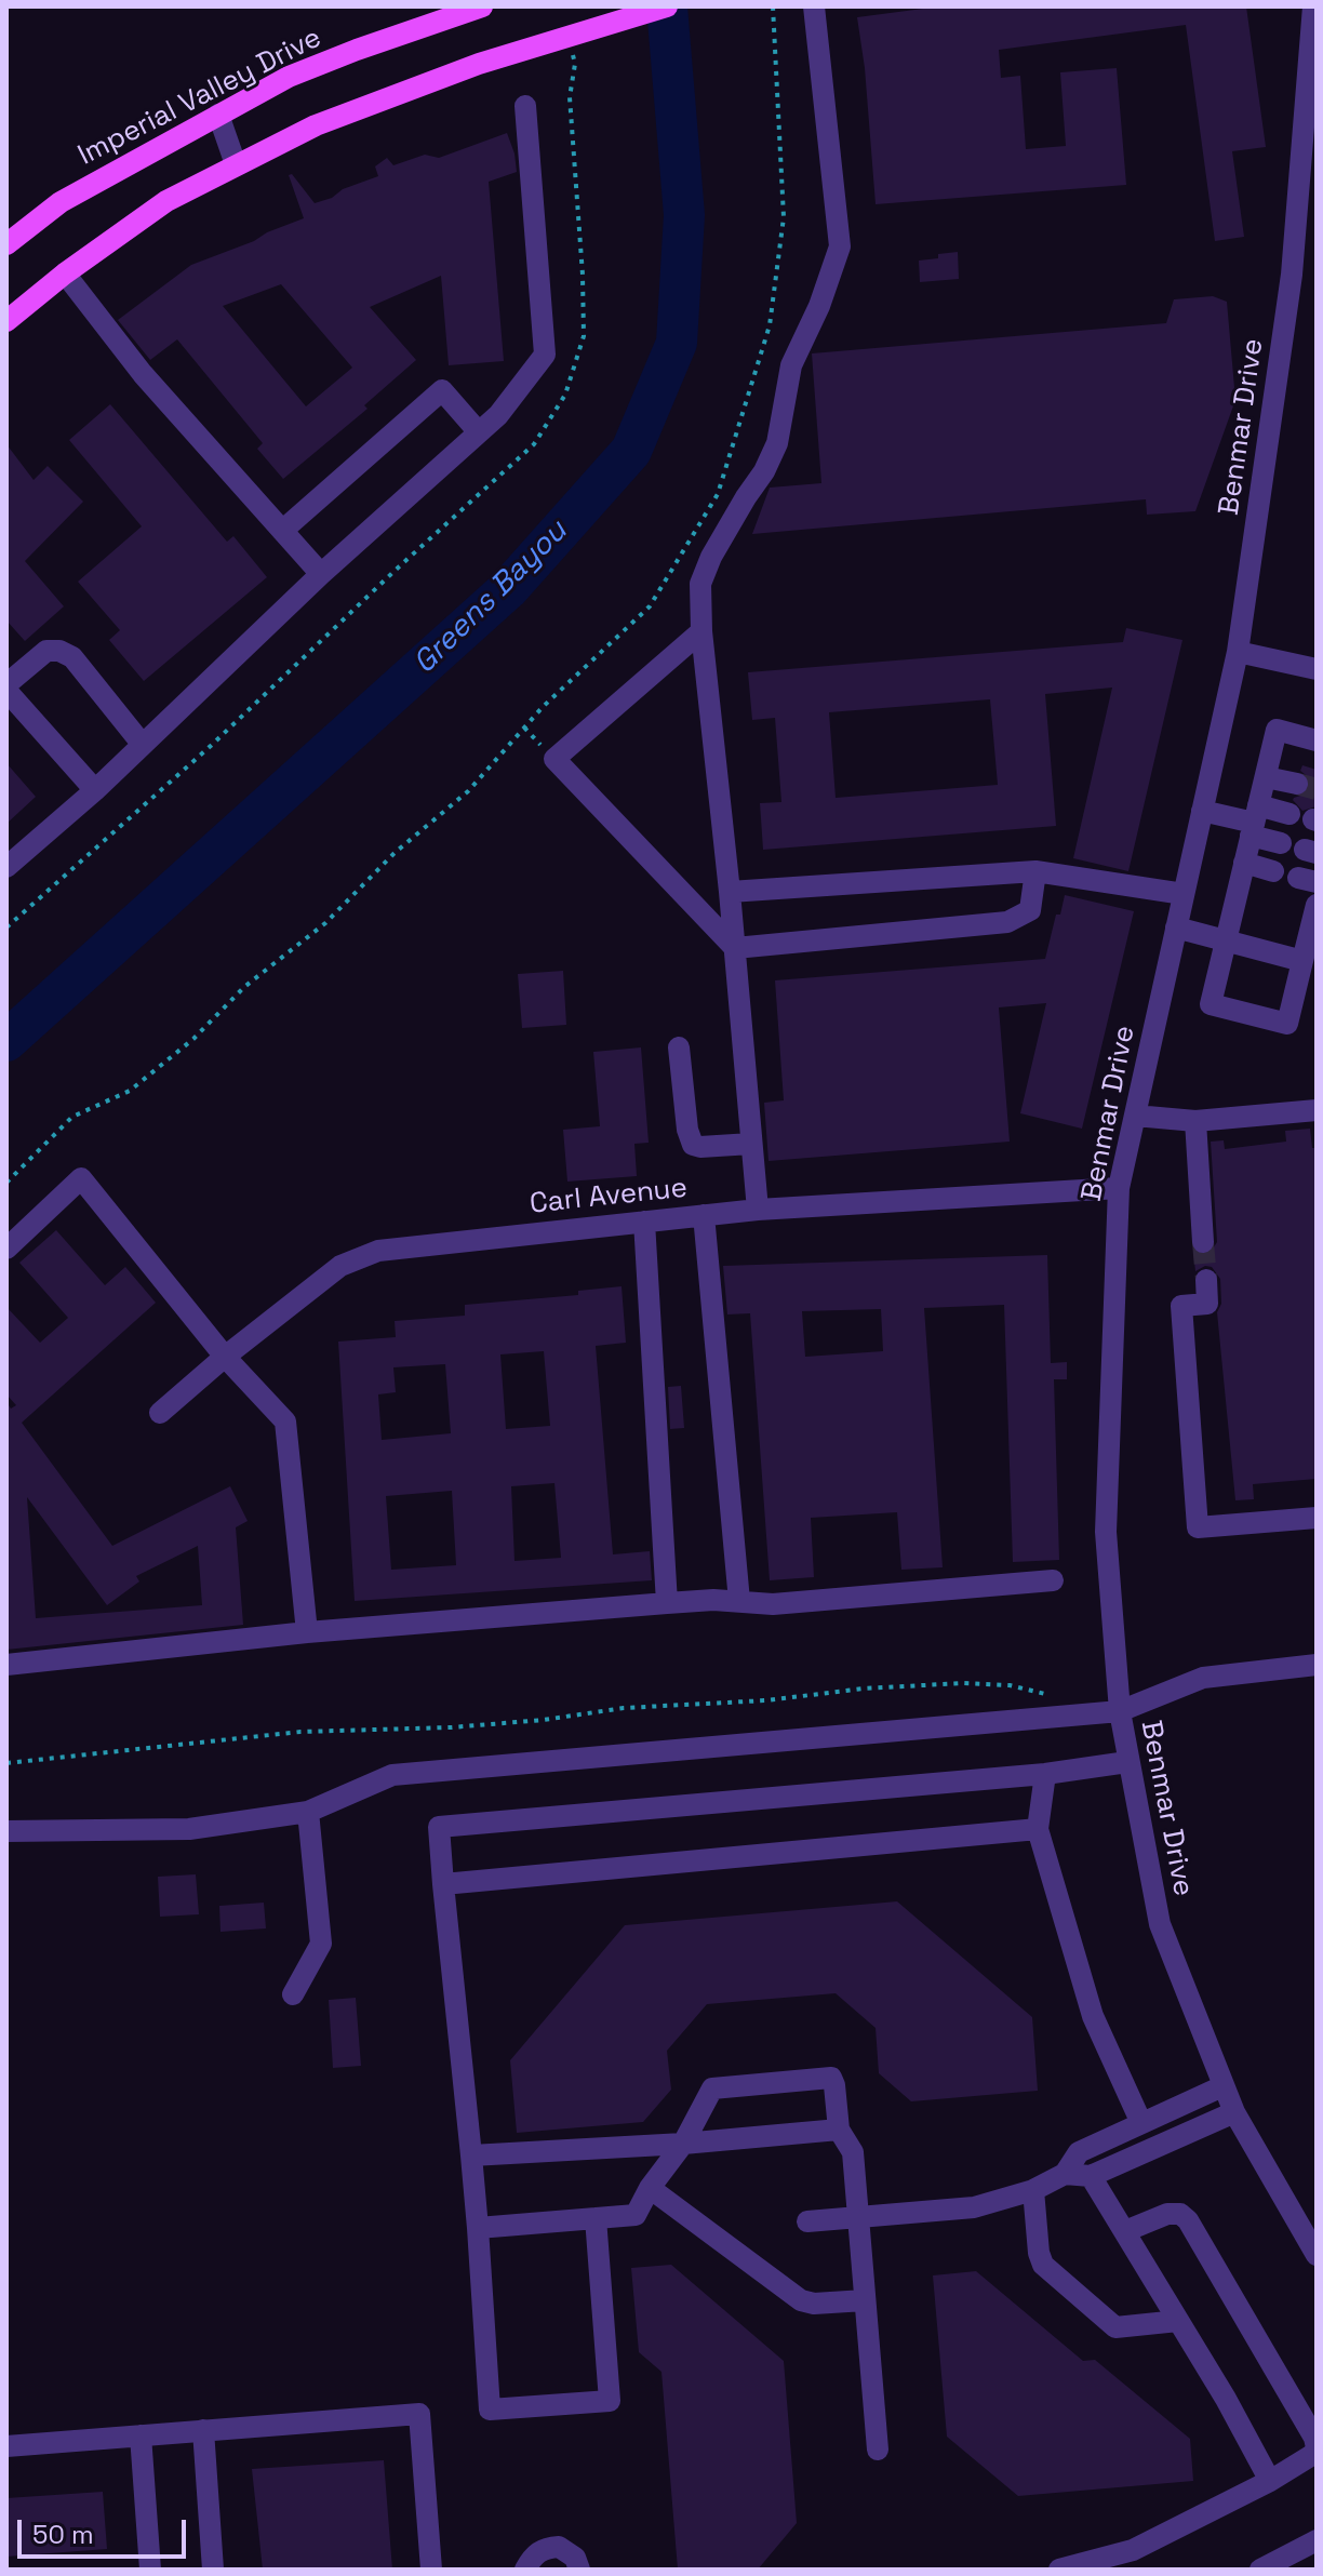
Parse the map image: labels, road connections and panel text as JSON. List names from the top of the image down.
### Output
{
  "streets": {
    "main road": ["Imperial Valley Drive"],
    "street": ["Benmar Drive", "Carl Avenue"]
  },
  "crossings": [
    ["Benmar Drive", "Carl Avenue"]
  ],
  "water": ["Greens Bayou"],
  "scale_bar": "50 m"
}
